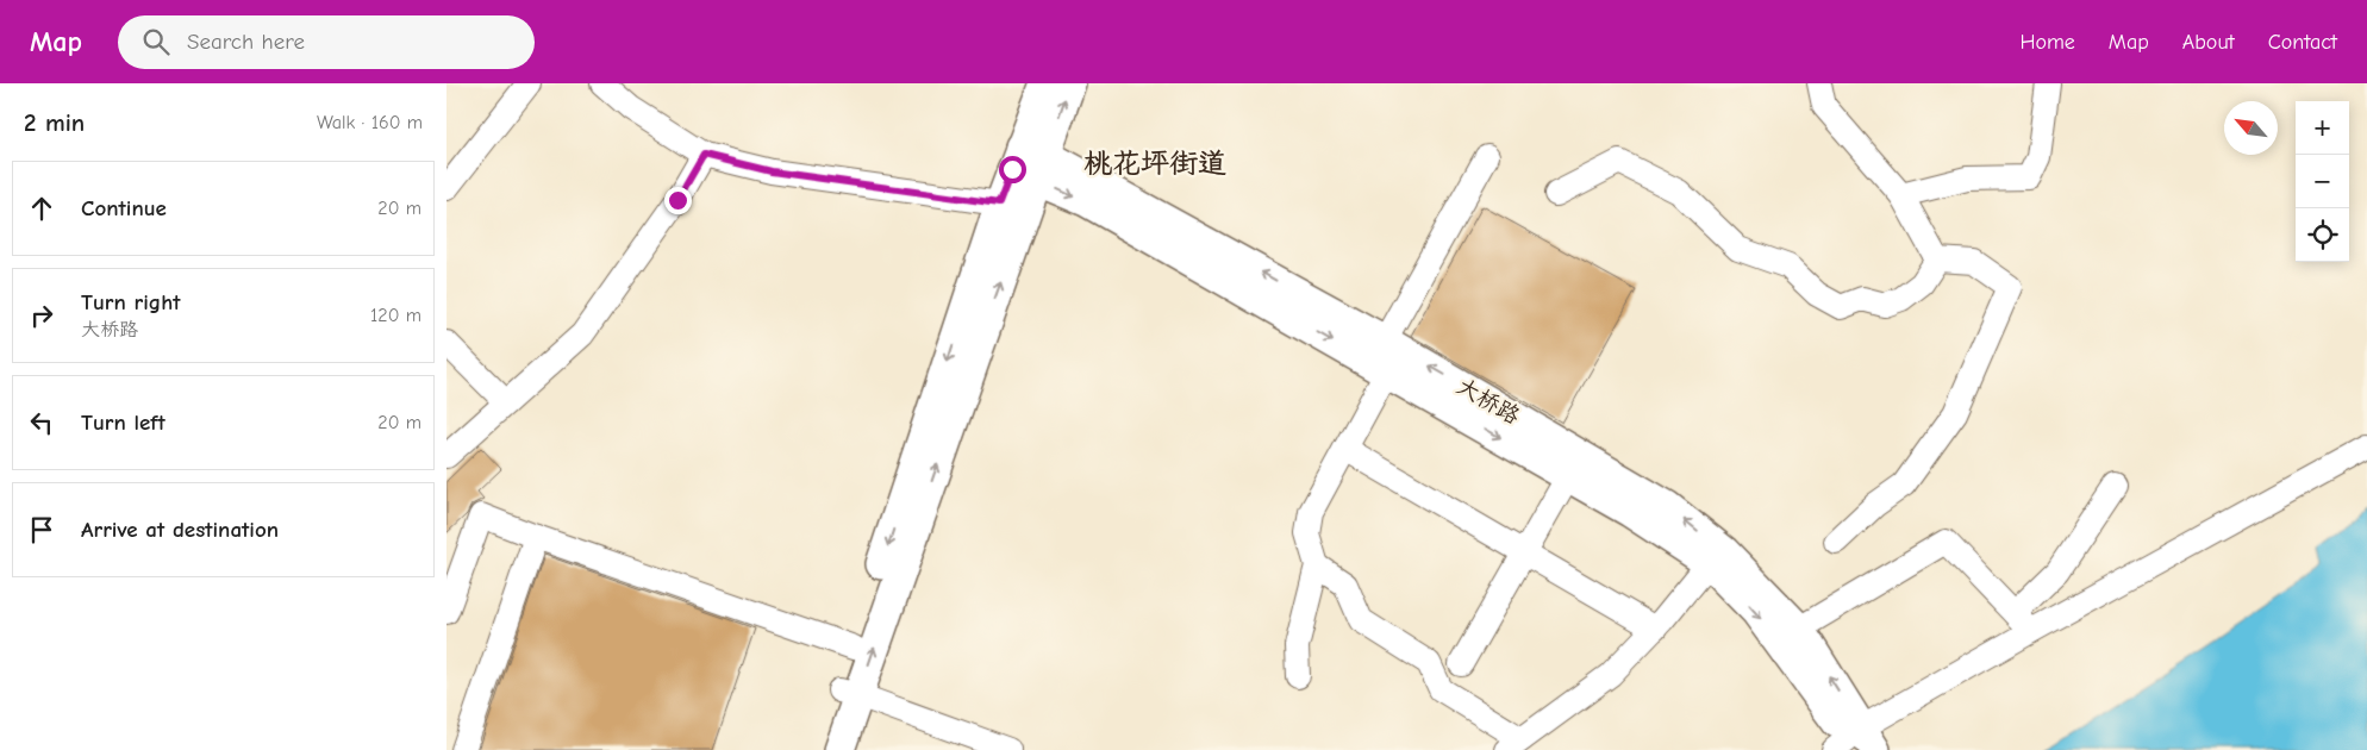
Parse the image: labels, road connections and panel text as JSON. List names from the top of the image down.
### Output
{
  "streets": {
    "main road": ["大桥路"]
  },
  "districts": ["桃花坪街道"],
  "north": "top left",
  "page": {
    "header": "Map",
    "search": "Search here",
    "nav": [
      "Home",
      "Map",
      "About",
      "Contact"
    ],
    "heading": ["2 min", "Walk · 160 m"],
    "map_buttons": ["+", "−"],
    "list": [
      ["Continue", "20 m"],
      ["Turn right", "大桥路", "120 m"],
      ["Turn left", "20 m"],
      "Arrive at destination"
    ]
  }
}
